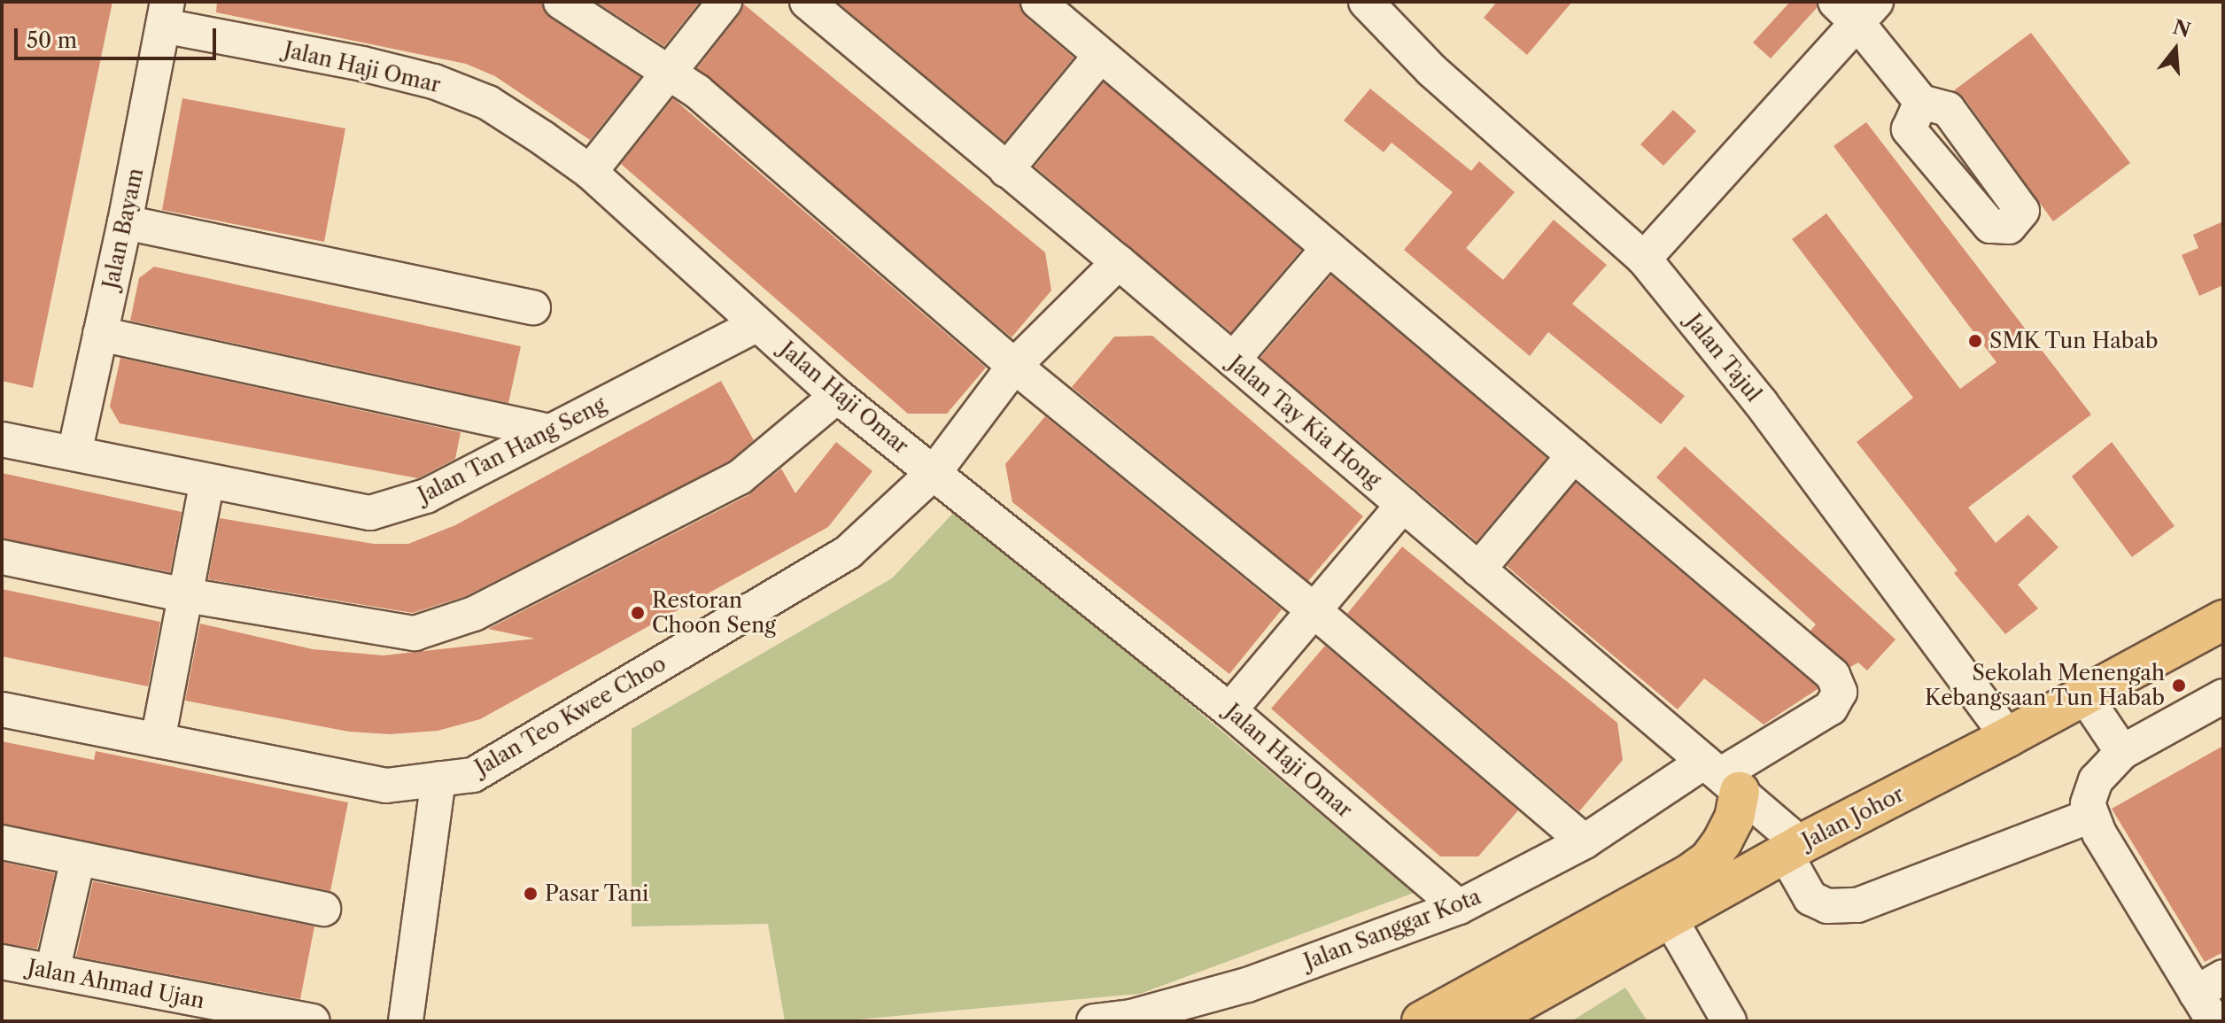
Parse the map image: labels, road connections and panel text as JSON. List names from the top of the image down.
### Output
{
  "streets": {
    "highway": ["Jalan Johor"],
    "street": [
      "Jalan Haji Omar",
      "Jalan Bayam",
      "Jalan Tajul",
      "Jalan Tay Kia Hong",
      "Jalan Tan Hang Seng",
      "Jalan Teo Kwee Choo",
      "Jalan Sanggar Kota",
      "Jalan Ahmad Ujan"
    ]
  },
  "crossings": [
    ["Jalan Haji Omar", "Jalan Bayam"],
    ["Jalan Haji Omar", "Jalan Tan Hang Seng"],
    ["Jalan Haji Omar", "Jalan Teo Kwee Choo"],
    ["Jalan Haji Omar", "Jalan Sanggar Kota"],
    ["Jalan Bayam", "Jalan Tan Hang Seng"],
    ["Jalan Tajul", "Jalan Johor"],
    ["Jalan Tay Kia Hong", "Jalan Teo Kwee Choo"],
    ["Jalan Tay Kia Hong", "Jalan Johor"],
    ["Jalan Tay Kia Hong", "Jalan Sanggar Kota"]
  ],
  "places": [
    "SMK Tun Habab",
    "Restoran Choon Seng",
    "Sekolah Menengah Kebangsaan Tun Habab",
    "Pasar Tani"
  ],
  "scale_bar": "50 m",
  "north": "top"
}
